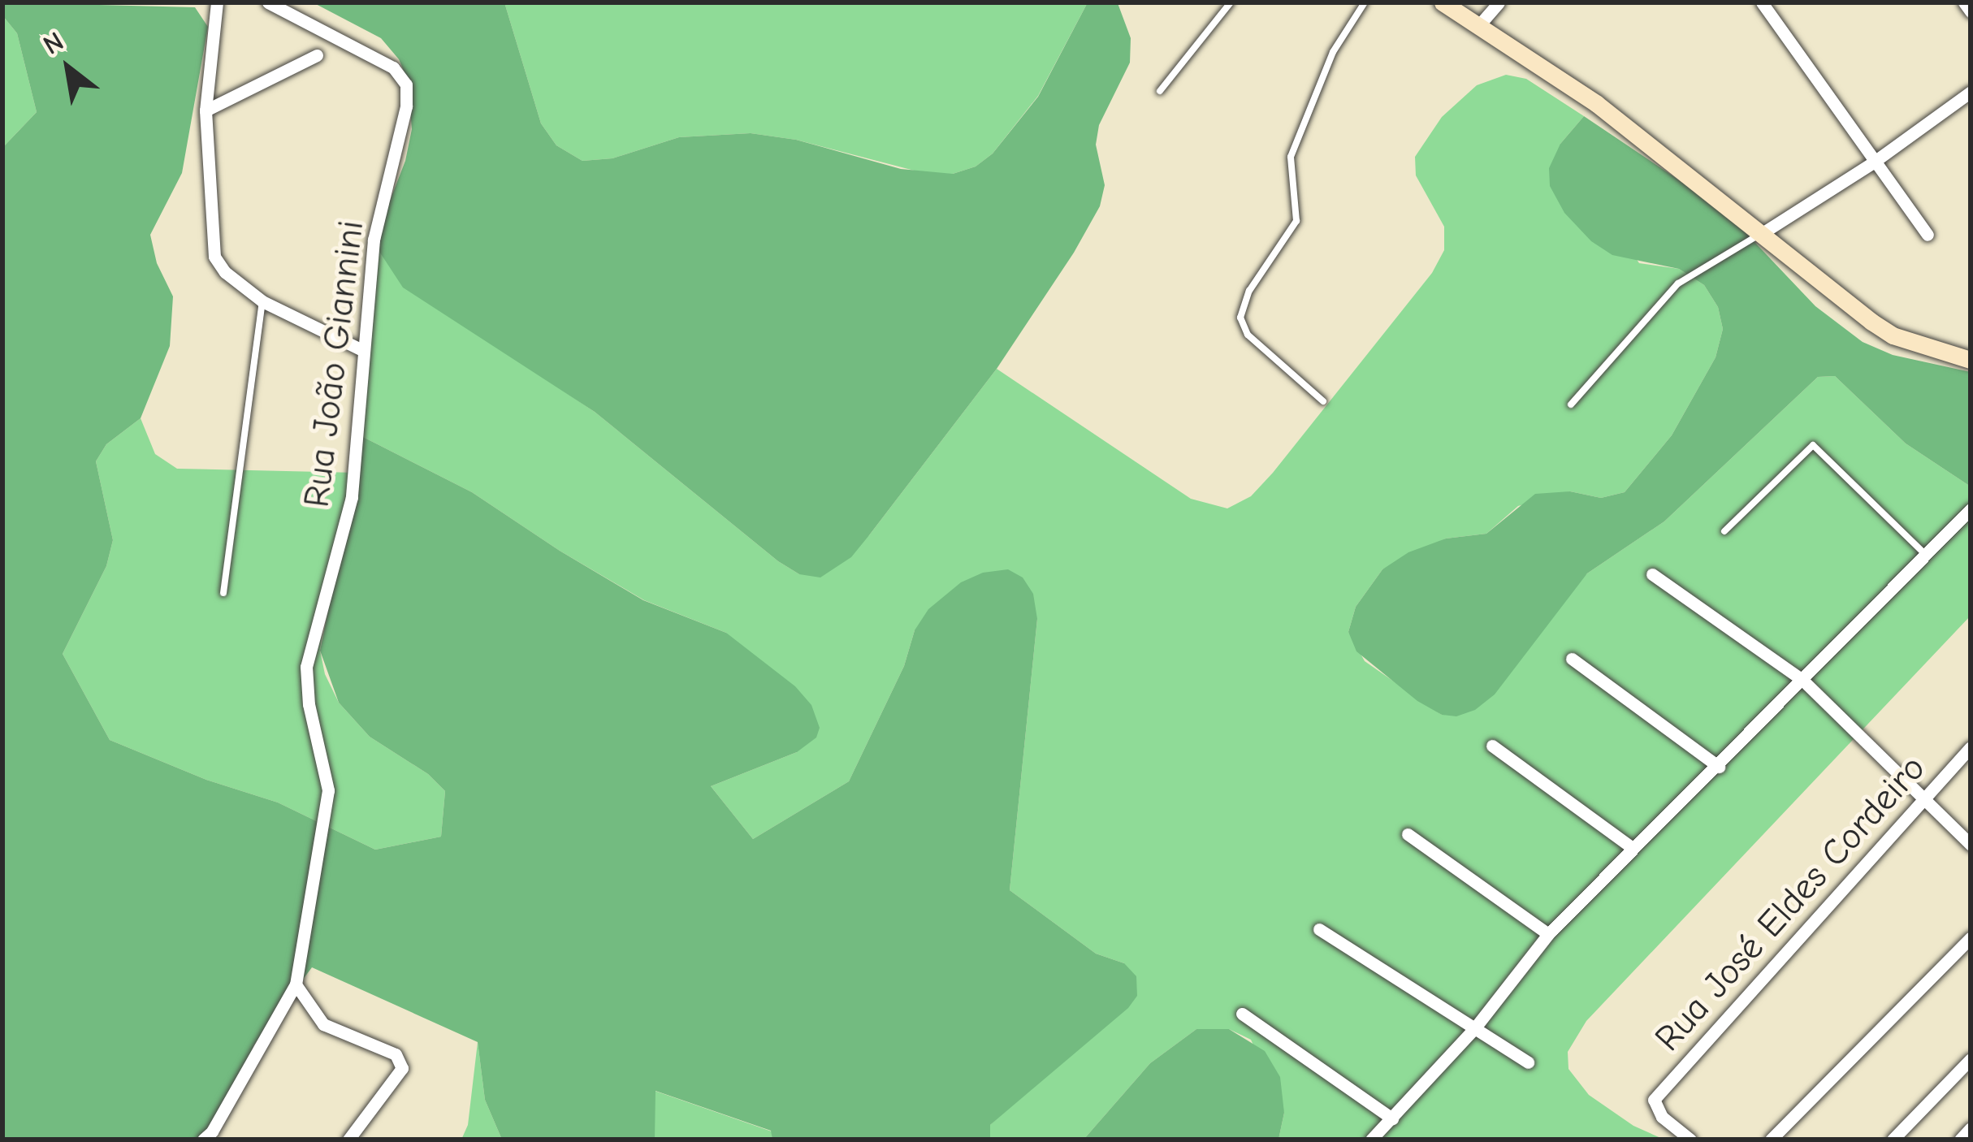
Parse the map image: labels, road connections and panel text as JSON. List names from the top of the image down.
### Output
{
  "streets": {
    "street": ["Rua João Giannini", "Rua José Eldes Cordeiro"]
  },
  "north": "top left"
}
